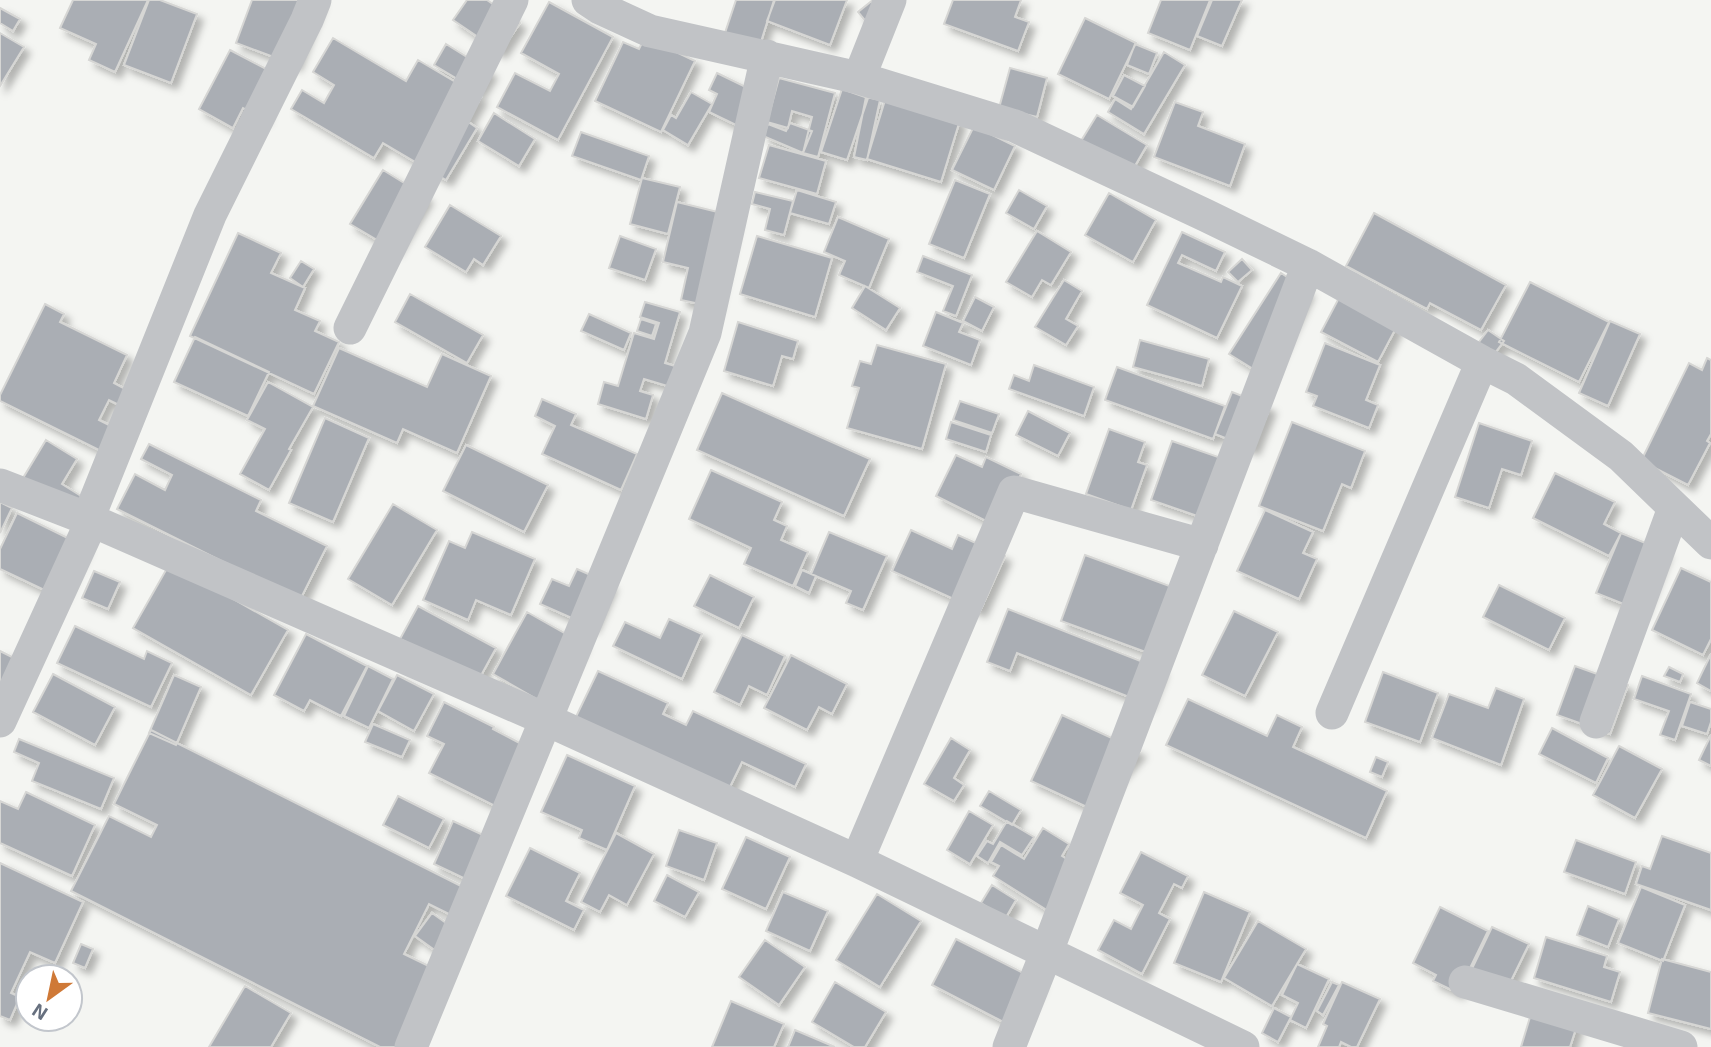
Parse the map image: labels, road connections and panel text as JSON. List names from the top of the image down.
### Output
{
  "north": "bottom left"
}
